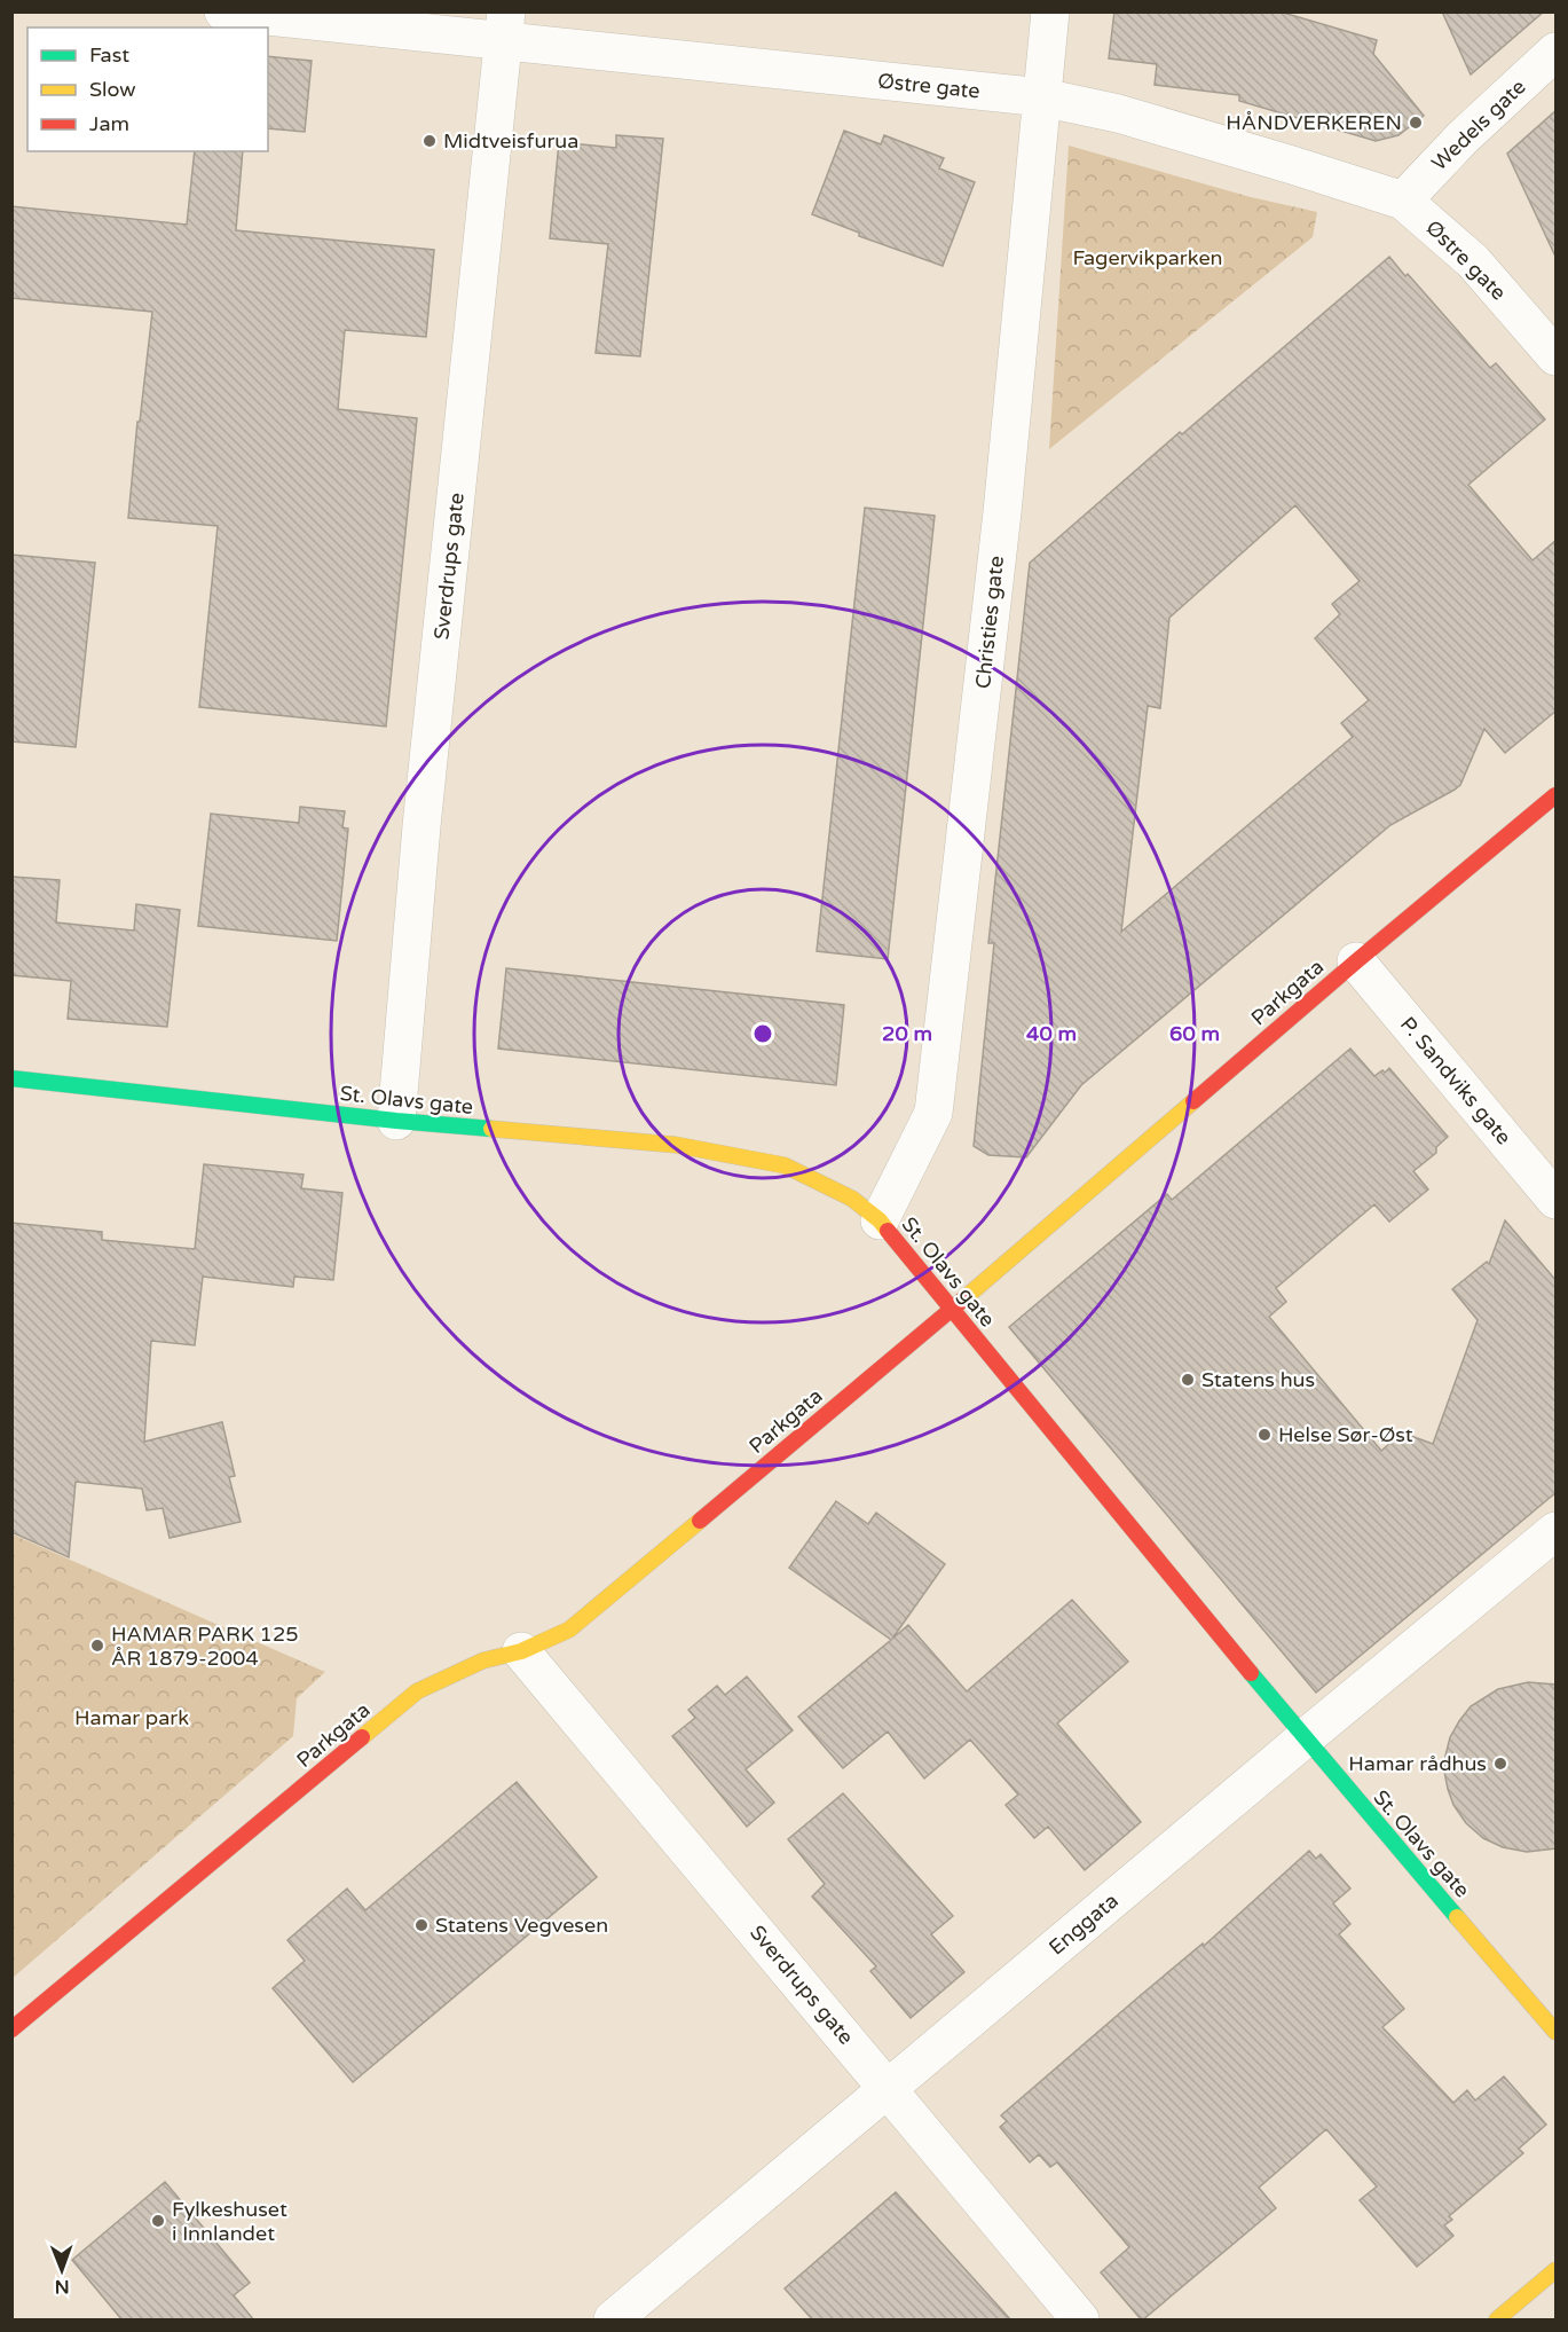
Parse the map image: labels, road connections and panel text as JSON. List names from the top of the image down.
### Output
{
  "streets": {
    "main road": ["Parkgata", "St. Olavs gate"],
    "street": [
      "Østre gate",
      "Wedels gate",
      "Sverdrups gate",
      "Christies gate",
      "P. Sandviks gate",
      "Enggata"
    ]
  },
  "crossings": [
    ["Østre gate", "Wedels gate"],
    ["Østre gate", "Sverdrups gate"],
    ["Østre gate", "Christies gate"],
    ["Sverdrups gate", "Parkgata"],
    ["Sverdrups gate", "St. Olavs gate"],
    ["Sverdrups gate", "Enggata"],
    ["Christies gate", "St. Olavs gate"],
    ["Parkgata", "P. Sandviks gate"],
    ["Parkgata", "St. Olavs gate"],
    ["St. Olavs gate", "Enggata"]
  ],
  "parks": ["Fagervikparken", "Hamar park"],
  "places": [
    "HÅNDVERKEREN",
    "Midtveisfurua",
    "Statens hus",
    "Helse Sør-Øst",
    "HAMAR PARK 125 ÅR 1879-2004",
    "Hamar rådhus",
    "Statens Vegvesen",
    "Fylkeshuset i Innlandet"
  ],
  "legend": ["Fast", "Slow", "Jam"],
  "north": "bottom",
  "rings": ["20 m", "40 m", "60 m"]
}
